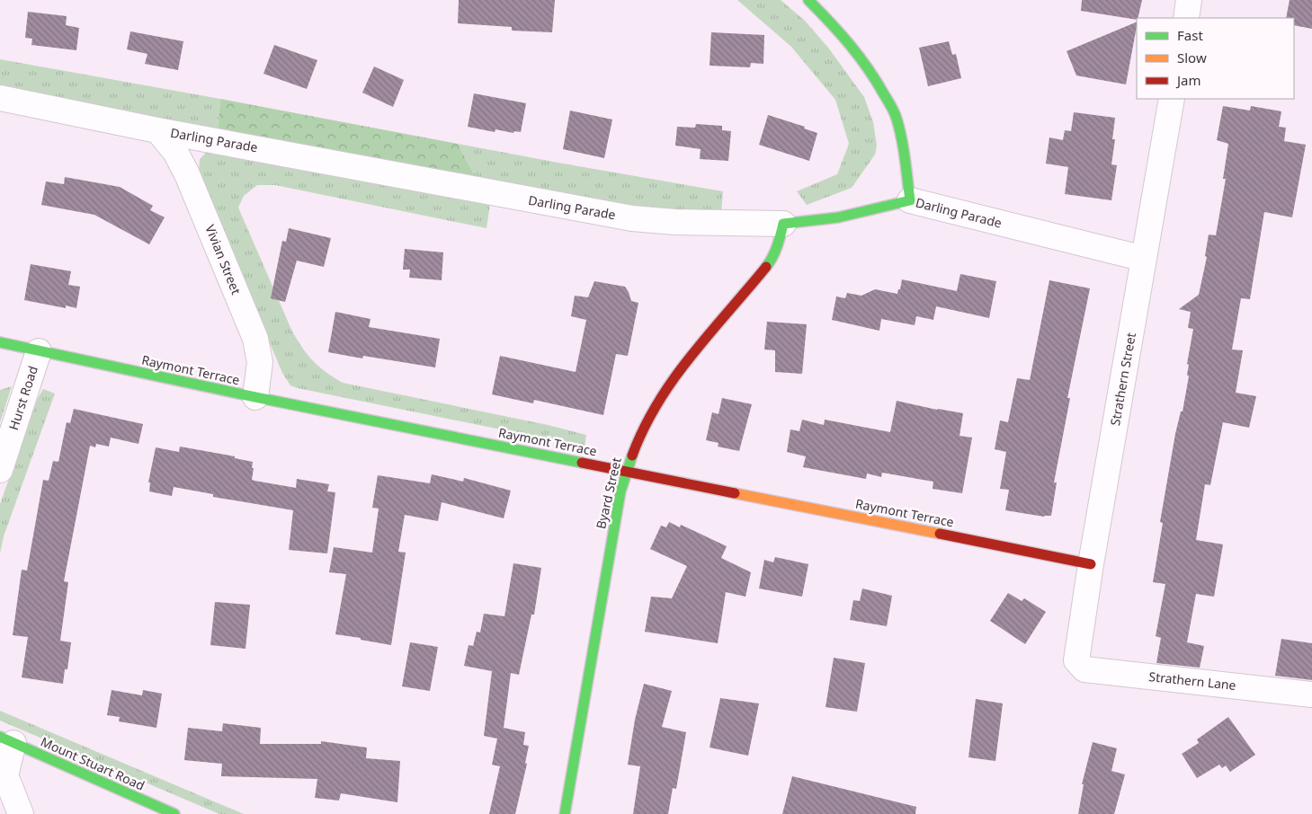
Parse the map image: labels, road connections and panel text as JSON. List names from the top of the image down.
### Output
{
  "streets": {
    "street": [
      "Darling Parade",
      "Vivian Street",
      "Raymont Terrace",
      "Strathern Street",
      "Hurst Road",
      "Byard Street",
      "Strathern Lane",
      "Mount Stuart Road"
    ]
  },
  "crossings": [
    ["Darling Parade", "Vivian Street"],
    ["Darling Parade", "Strathern Street"],
    ["Darling Parade", "Byard Street"],
    ["Vivian Street", "Raymont Terrace"],
    ["Raymont Terrace", "Strathern Street"],
    ["Raymont Terrace", "Hurst Road"],
    ["Raymont Terrace", "Byard Street"],
    ["Strathern Street", "Strathern Lane"]
  ],
  "legend": ["Fast", "Slow", "Jam"]
}
